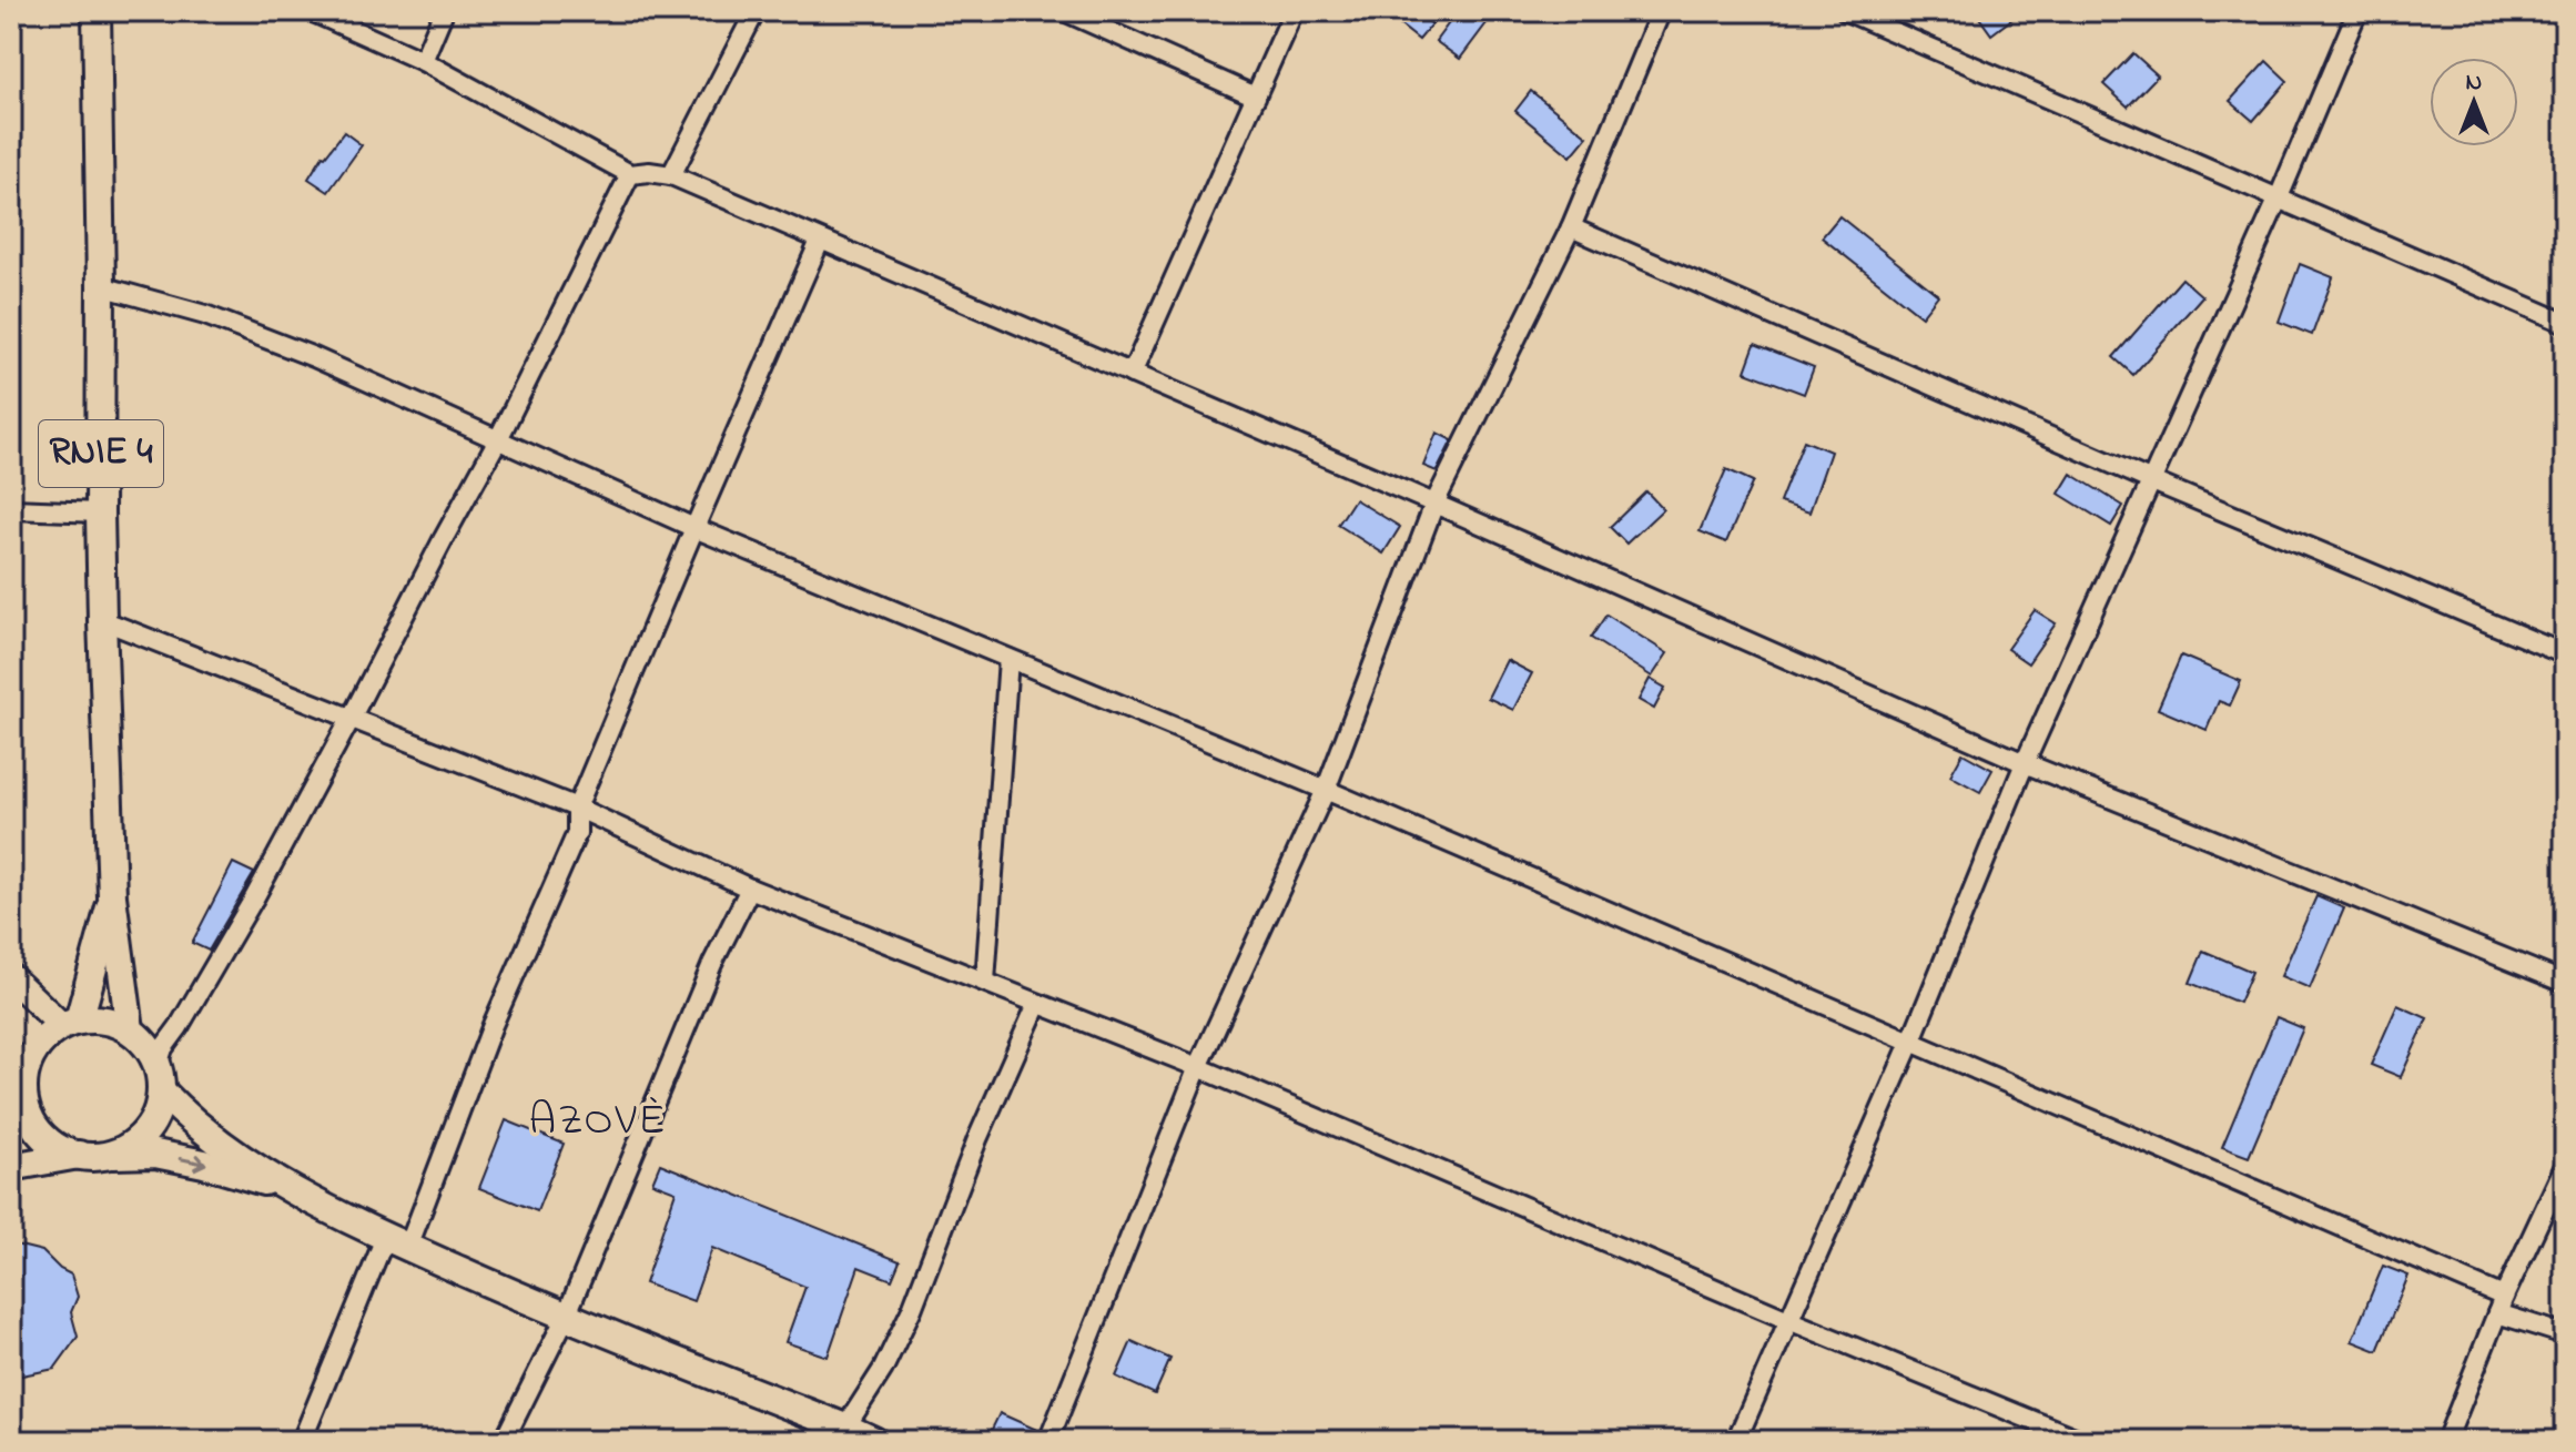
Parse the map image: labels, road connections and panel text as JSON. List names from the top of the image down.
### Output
{
  "streets": {
    "main road": ["RNIE 4"]
  },
  "districts": ["AZOVÈ"],
  "north": "top"
}
